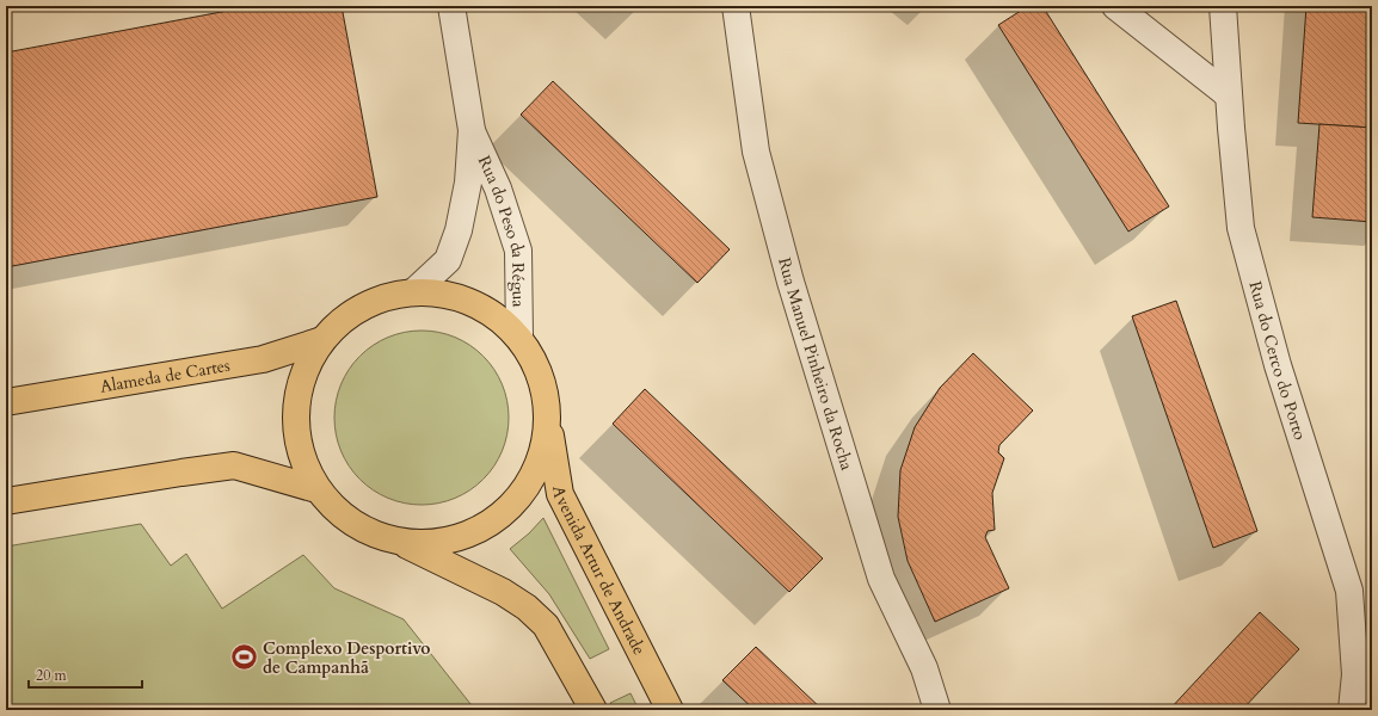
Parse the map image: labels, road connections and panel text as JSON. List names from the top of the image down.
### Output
{
  "streets": {
    "main road": ["Alameda de Cartes", "Avenida Artur de Andrade"],
    "street": ["Rua do Peso da Régua", "Rua do Cerco do Porto", "Rua Manuel Pinheiro da Rocha"]
  },
  "places": {
    "sports": ["Complexo Desportivo de Campanhã"]
  },
  "scale_bar": "20 m"
}
